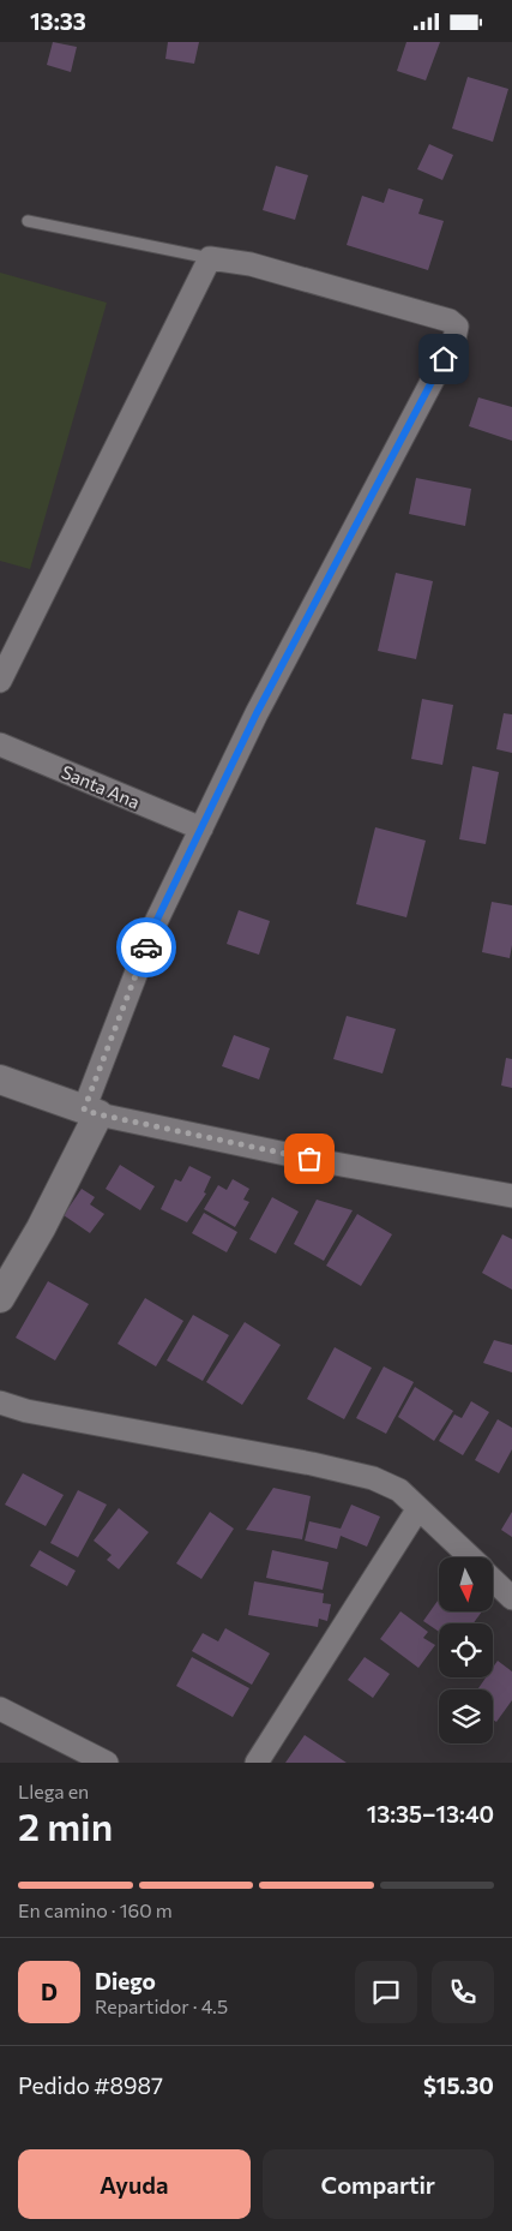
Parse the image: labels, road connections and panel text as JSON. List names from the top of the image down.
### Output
{
  "streets": {
    "street": ["Santa Ana"]
  },
  "north": "bottom",
  "page": {
    "status": "13:33",
    "heading": ["2 min", "Llega en", "13:35–13:40"],
    "panel": [
      "Diego",
      "Repartidor · 4.5",
      "Pedido #8987",
      "$15.30"
    ],
    "bar": "En camino · 160 m",
    "round": "D",
    "buttons": ["Ayuda", "Compartir"]
  }
}
